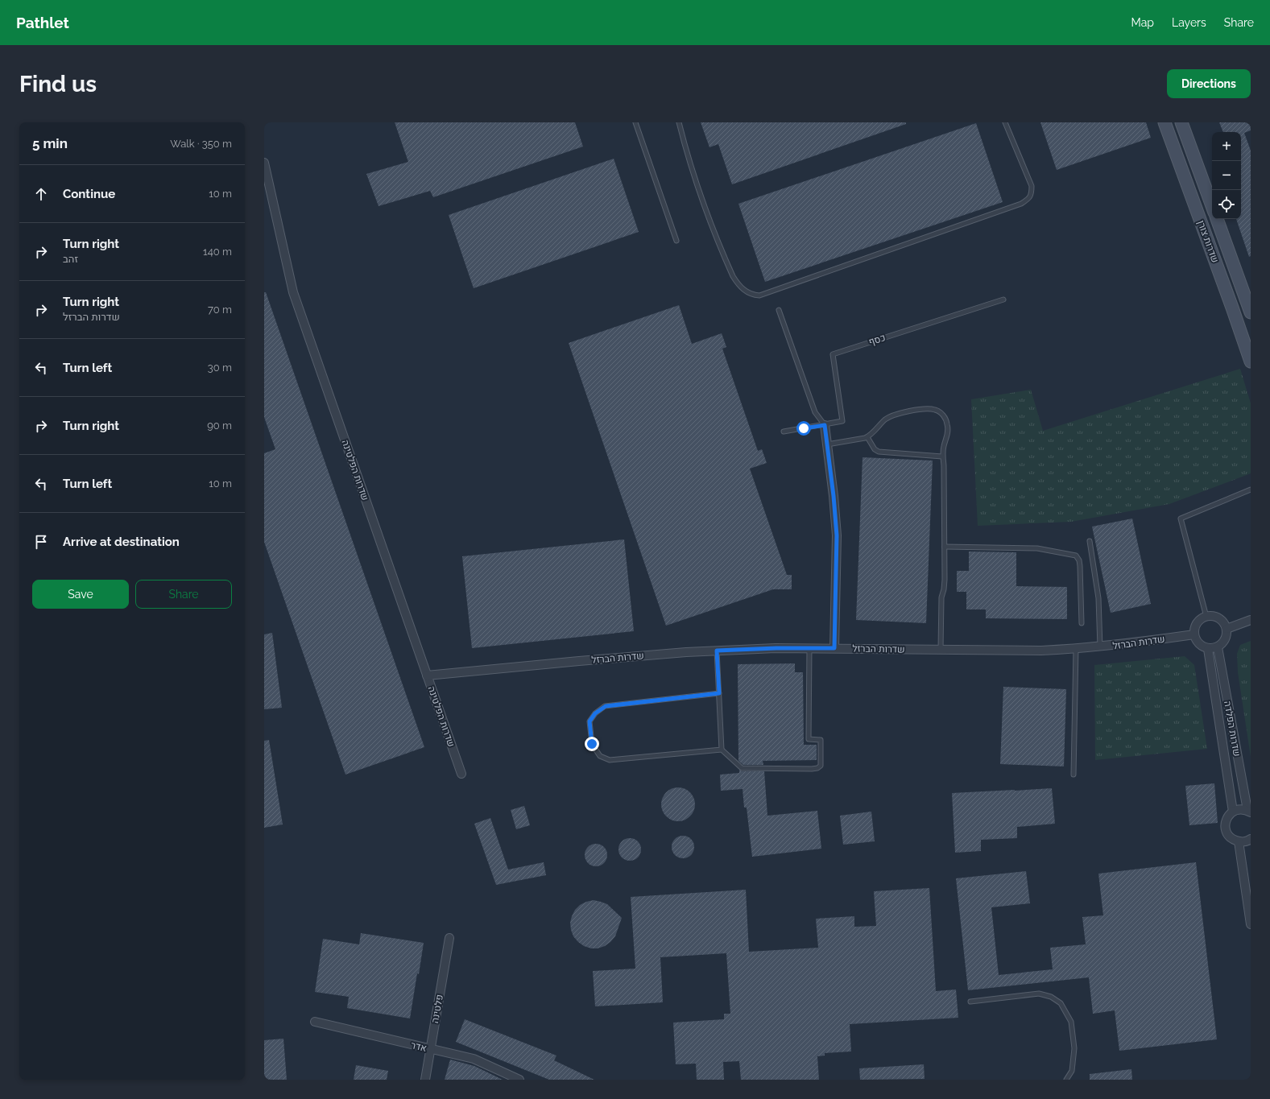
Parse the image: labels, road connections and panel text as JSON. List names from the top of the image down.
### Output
{
  "streets": {
    "street": [
      "שדרות צורן",
      "שדרות הפלטינה",
      "שדרות הברזל",
      "שדרות הפלדה",
      "פלטינה",
      "אדר"
    ],
    "lane": ["כסף"]
  },
  "crossings": [
    ["שדרות הפלטינה", "שדרות הברזל"],
    ["שדרות הברזל", "שדרות הפלדה"],
    ["פלטינה", "אדר"]
  ],
  "page": {
    "header": "Pathlet",
    "nav": ["Map", "Layers", "Share"],
    "buttons": [
      "Directions",
      ["Save", "Share"]
    ],
    "title": "Find us",
    "heading": ["5 min", "Walk · 350 m"],
    "map_buttons": ["+", "−"],
    "list": [
      ["Continue", "10 m"],
      ["Turn right", "זהב", "140 m"],
      ["Turn right", "שדרות הברזל", "70 m"],
      ["Turn left", "30 m"],
      ["Turn right", "90 m"],
      ["Turn left", "10 m"],
      "Arrive at destination"
    ]
  }
}
